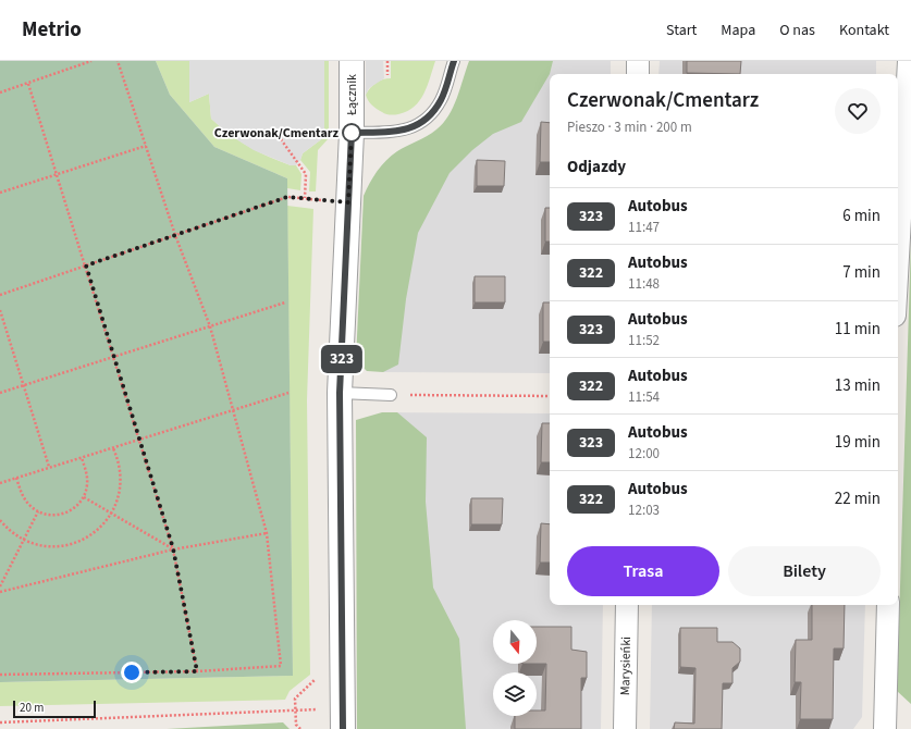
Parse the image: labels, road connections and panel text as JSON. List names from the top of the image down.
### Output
{
  "streets": {
    "street": ["Łącznik", "Marysieńki"]
  },
  "places": ["Czerwonak/Cmentarz"],
  "lines": ["bus line 323"],
  "scale_bar": "20 m",
  "north": "bottom",
  "page": {
    "header": "Metrio",
    "nav": [
      "Start",
      "Mapa",
      "O nas",
      "Kontakt"
    ],
    "on_map": "323",
    "heading": [
      ["Czerwonak/Cmentarz", "Pieszo · 3 min · 200 m"],
      "Odjazdy"
    ],
    "list": [
      {
        "mark": "323",
        "name": "Autobus",
        "note": "11:47",
        "value": "6 min"
      },
      {
        "mark": "322",
        "name": "Autobus",
        "note": "11:48",
        "value": "7 min"
      },
      {
        "mark": "323",
        "name": "Autobus",
        "note": "11:52",
        "value": "11 min"
      },
      {
        "mark": "322",
        "name": "Autobus",
        "note": "11:54",
        "value": "13 min"
      },
      {
        "mark": "323",
        "name": "Autobus",
        "note": "12:00",
        "value": "19 min"
      },
      {
        "mark": "322",
        "name": "Autobus",
        "note": "12:03",
        "value": "22 min"
      }
    ],
    "buttons": ["Trasa", "Bilety"],
    "scale": "20 m"
  }
}
